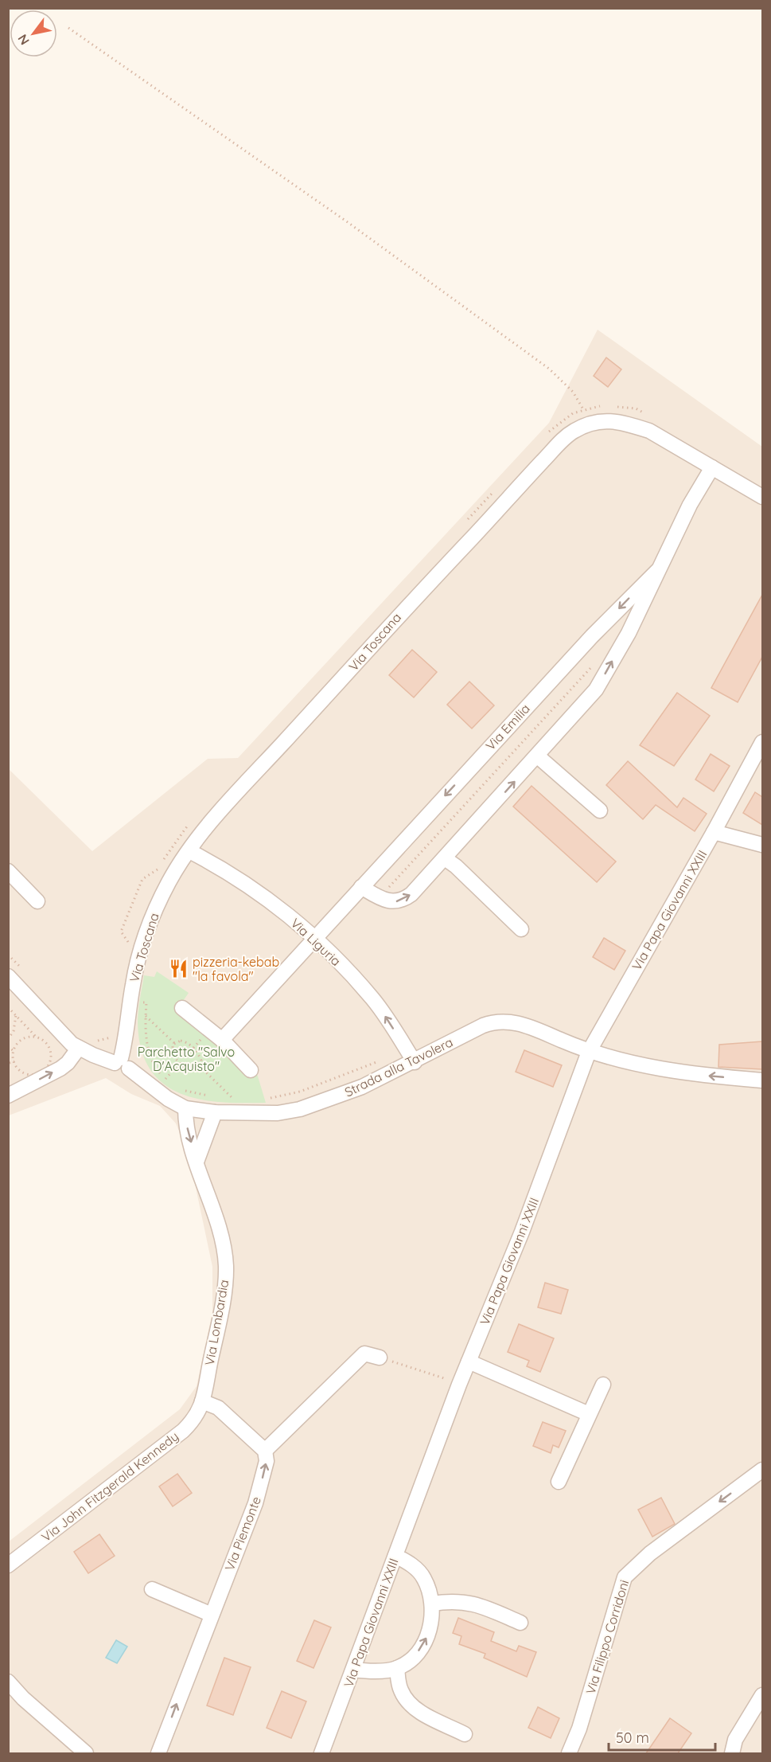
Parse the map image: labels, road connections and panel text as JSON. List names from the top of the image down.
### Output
{
  "streets": {
    "street": [
      "Via Toscana",
      "Via Emilia",
      "Via Papa Giovanni XXIII",
      "Via Liguria",
      "Strada alla Tavolera",
      "Via Lombardia",
      "Via John Fitzgerald Kennedy",
      "Via Piemonte",
      "Via Filippo Corridoni"
    ]
  },
  "crossings": [
    ["Via Toscana", "Via Emilia"],
    ["Via Toscana", "Via Liguria"],
    ["Via Toscana", "Strada alla Tavolera"],
    ["Via Emilia", "Via Liguria"],
    ["Via Papa Giovanni XXIII", "Strada alla Tavolera"],
    ["Via Liguria", "Strada alla Tavolera"],
    ["Strada alla Tavolera", "Via Lombardia"],
    ["Via Lombardia", "Via John Fitzgerald Kennedy"]
  ],
  "one_way": ["Via Liguria", "Via Piemonte", "Via Filippo Corridoni"],
  "parks": ["Parchetto \"Salvo D'Acquisto\""],
  "places": {
    "restaurant": ["pizzeria-kebab \"la favola\""]
  },
  "scale_bar": "50 m",
  "north": "bottom left"
}
